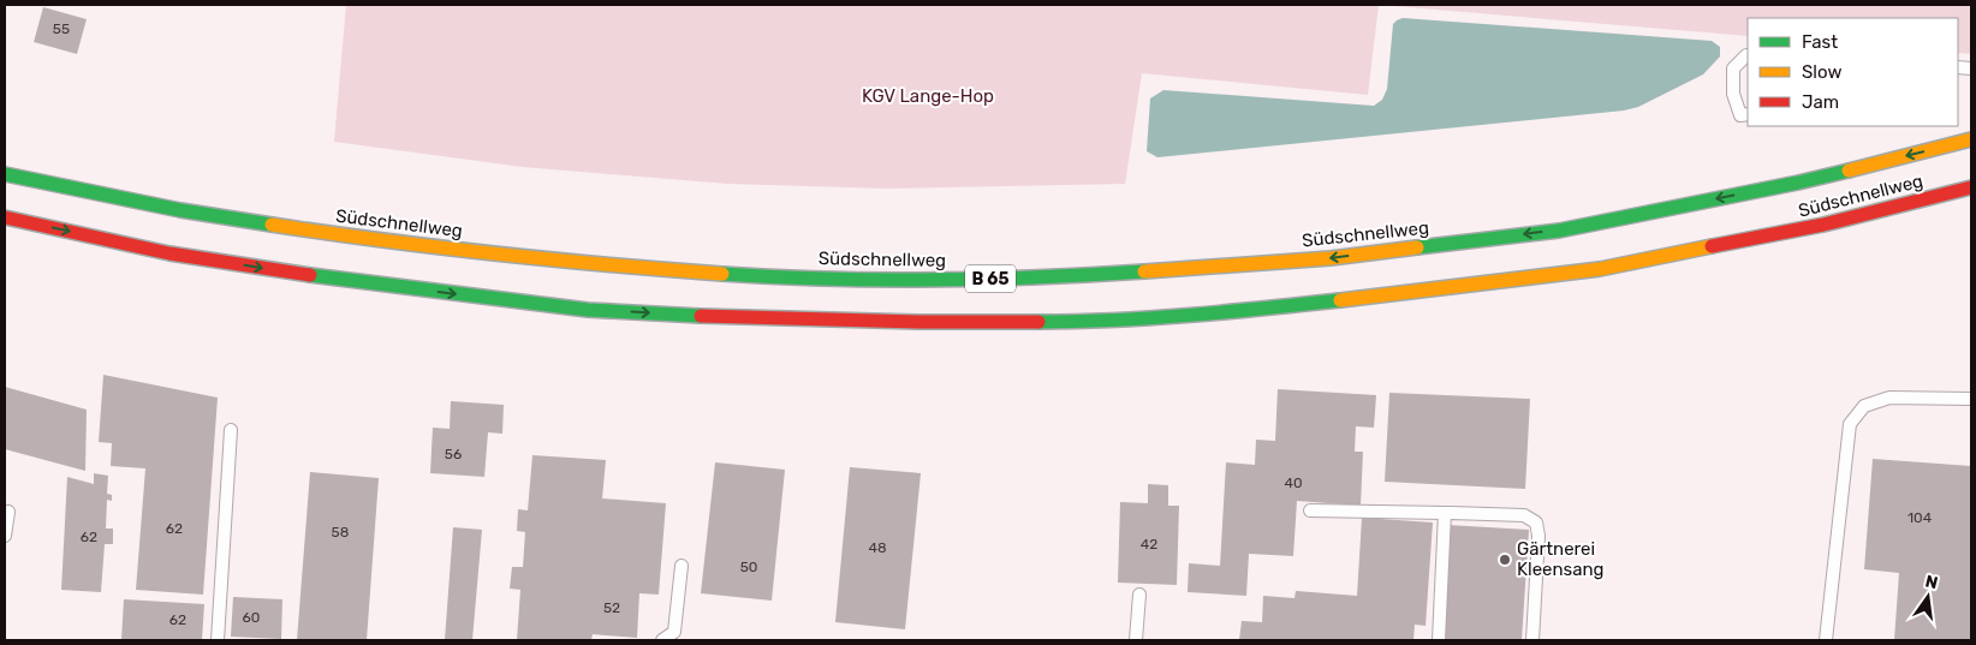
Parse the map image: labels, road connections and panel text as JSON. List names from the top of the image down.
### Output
{
  "streets": {
    "highway": ["Südschnellweg", "B 65"]
  },
  "parks": ["KGV Lange-Hop"],
  "places": ["Gärtnerei Kleensang"],
  "house_numbers": [
    "55",
    "56",
    "40",
    "104",
    "62",
    "58",
    "62",
    "42",
    "48",
    "50",
    "52",
    "60",
    "62"
  ],
  "legend": ["Fast", "Slow", "Jam"],
  "north": "top"
}
